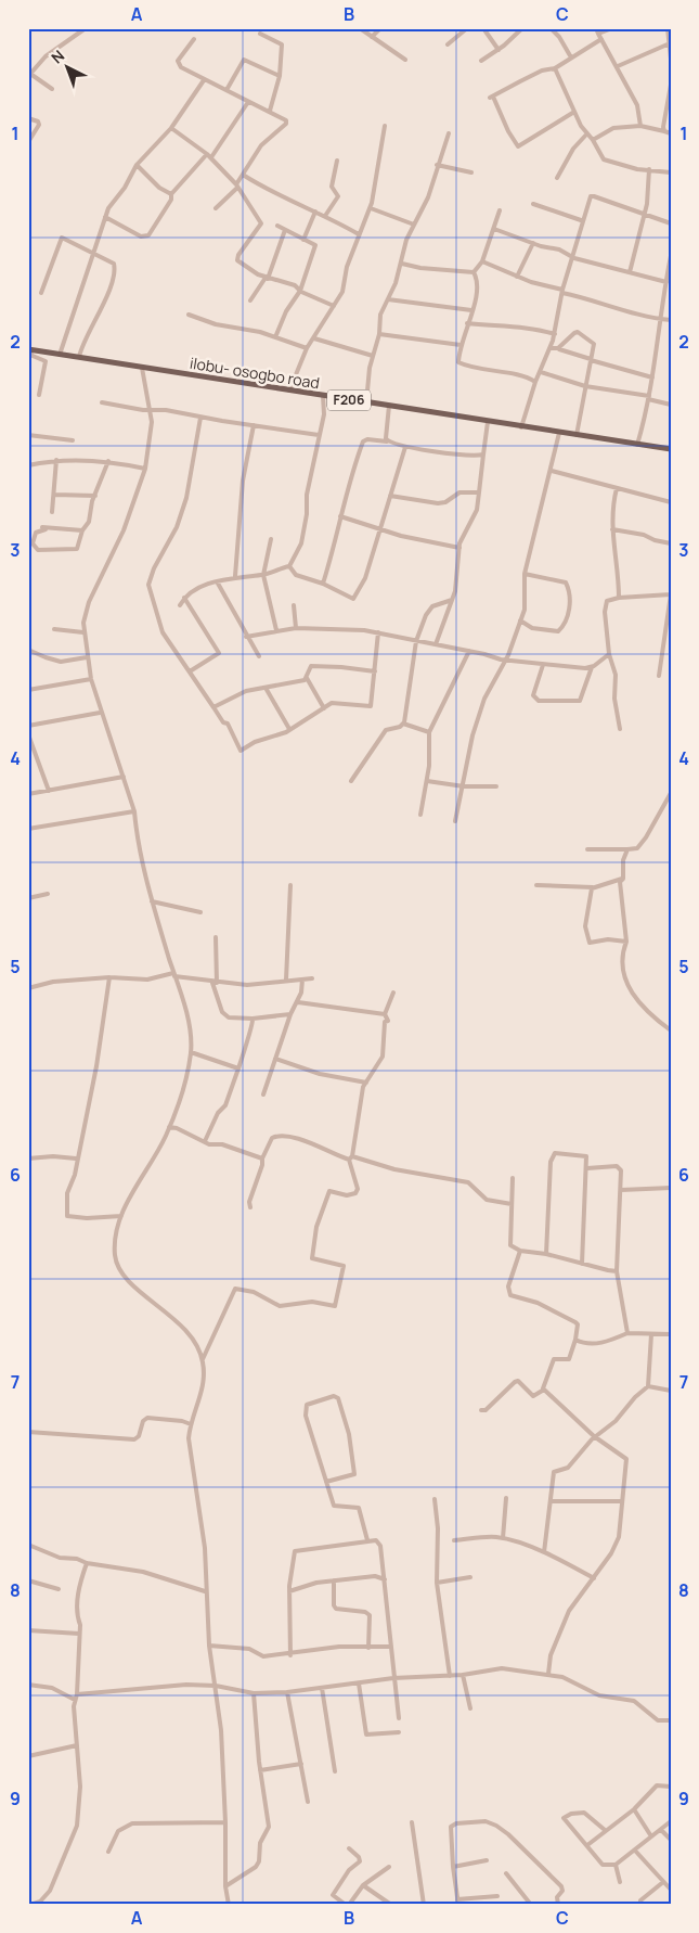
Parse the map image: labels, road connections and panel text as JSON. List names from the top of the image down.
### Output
{
  "streets": {
    "main road": ["ilobu- osogbo road", "F206"]
  },
  "north": "top left",
  "grid": {
    "columns": ["A", "B", "C"],
    "rows": [
      "1",
      "2",
      "3",
      "4",
      "5",
      "6",
      "7",
      "8",
      "9"
    ]
  }
}
